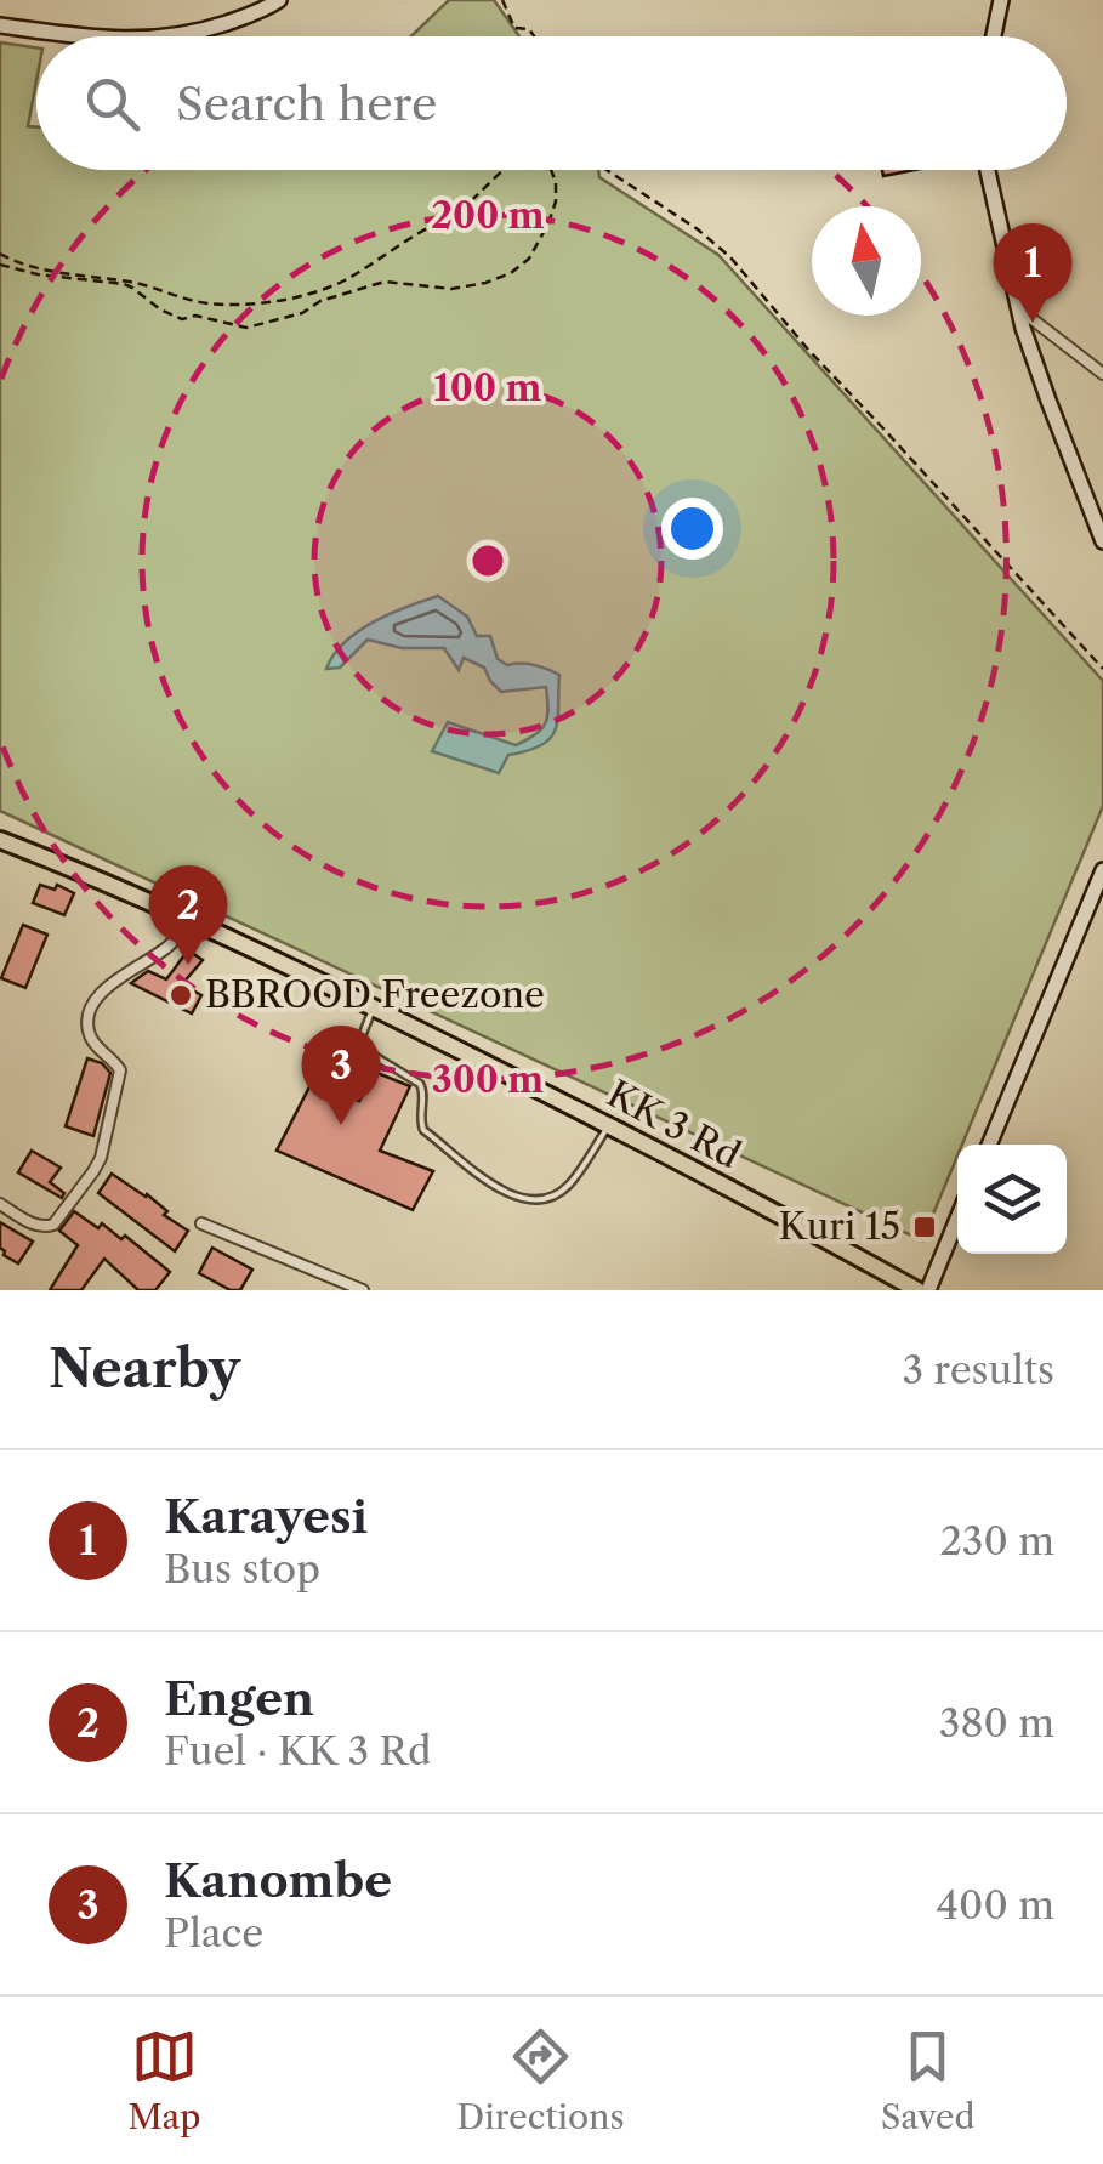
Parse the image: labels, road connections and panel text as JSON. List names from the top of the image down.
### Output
{
  "streets": {
    "highway": ["KK 3 Rd"]
  },
  "places": {
    "other": ["BBROOD Freezone"],
    "transit": ["Kuri 15"]
  },
  "north": "top",
  "page": {
    "search": "Search here",
    "pins": ["1", "2", "3"],
    "heading": ["Nearby", "3 results"],
    "list": [
      {
        "mark": "1",
        "name": "Karayesi",
        "note": "Bus stop",
        "value": "230 m"
      },
      {
        "mark": "2",
        "name": "Engen",
        "note": "Fuel · KK 3 Rd",
        "value": "380 m"
      },
      {
        "mark": "3",
        "name": "Kanombe",
        "note": "Place",
        "value": "400 m"
      }
    ],
    "nav": ["Map", "Directions", "Saved"]
  },
  "rings": ["200 m", "100 m", "300 m"]
}
